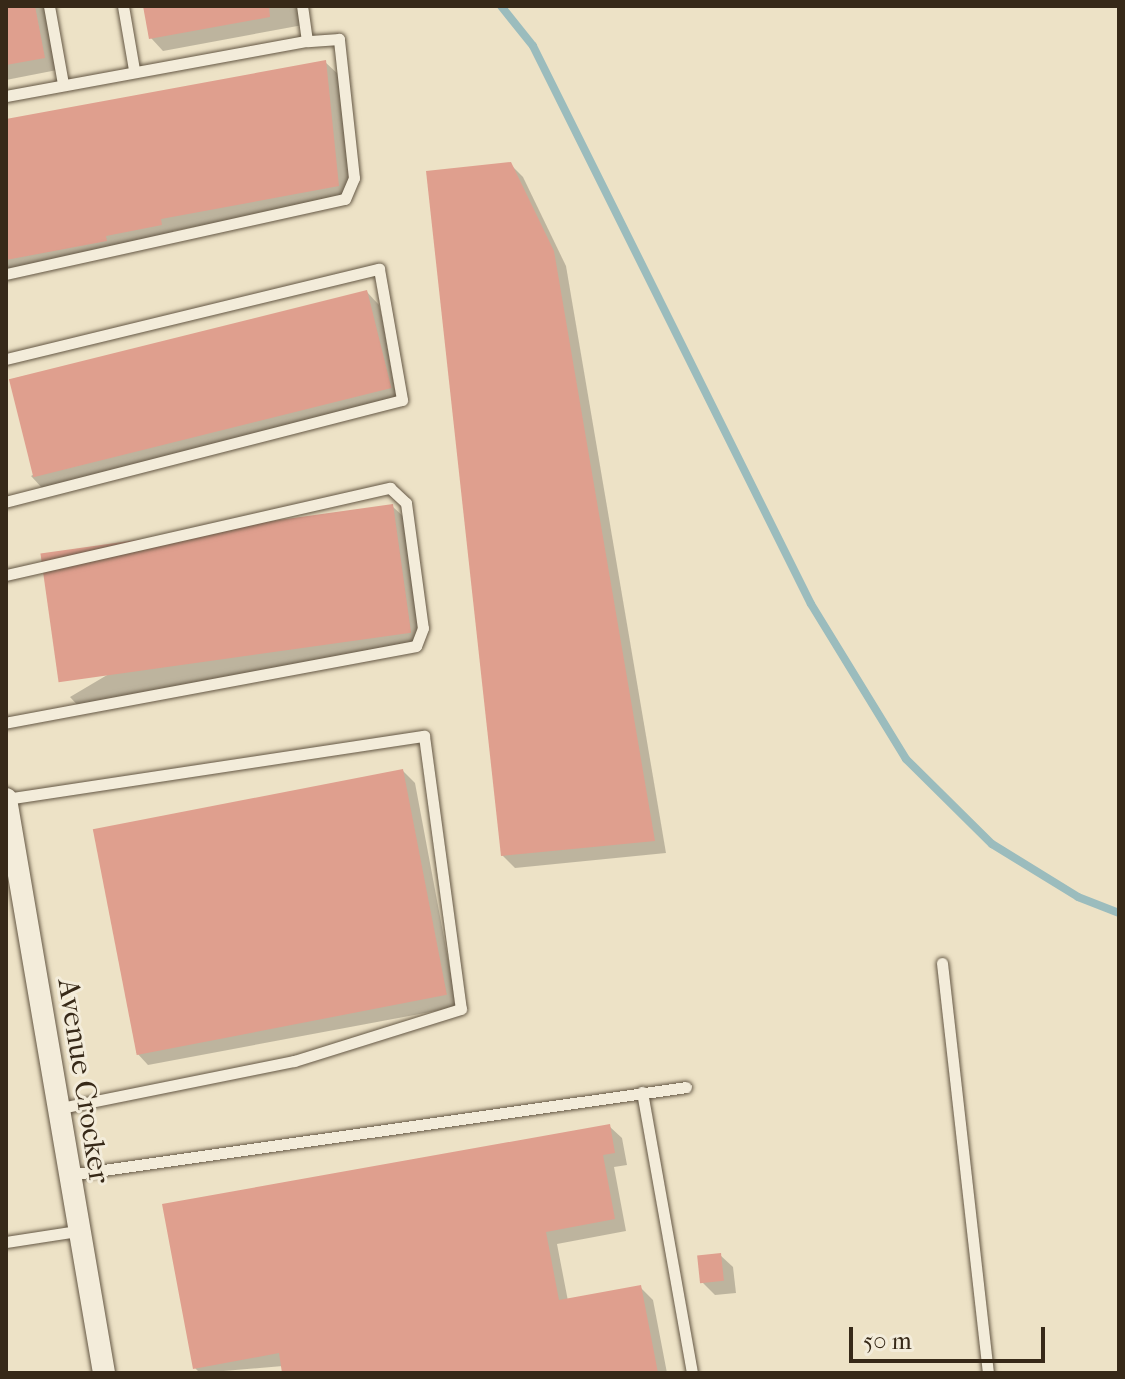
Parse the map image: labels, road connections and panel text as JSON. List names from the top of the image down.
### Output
{
  "streets": {
    "street": ["Avenue Crocker"]
  },
  "scale_bar": "50 m"
}
